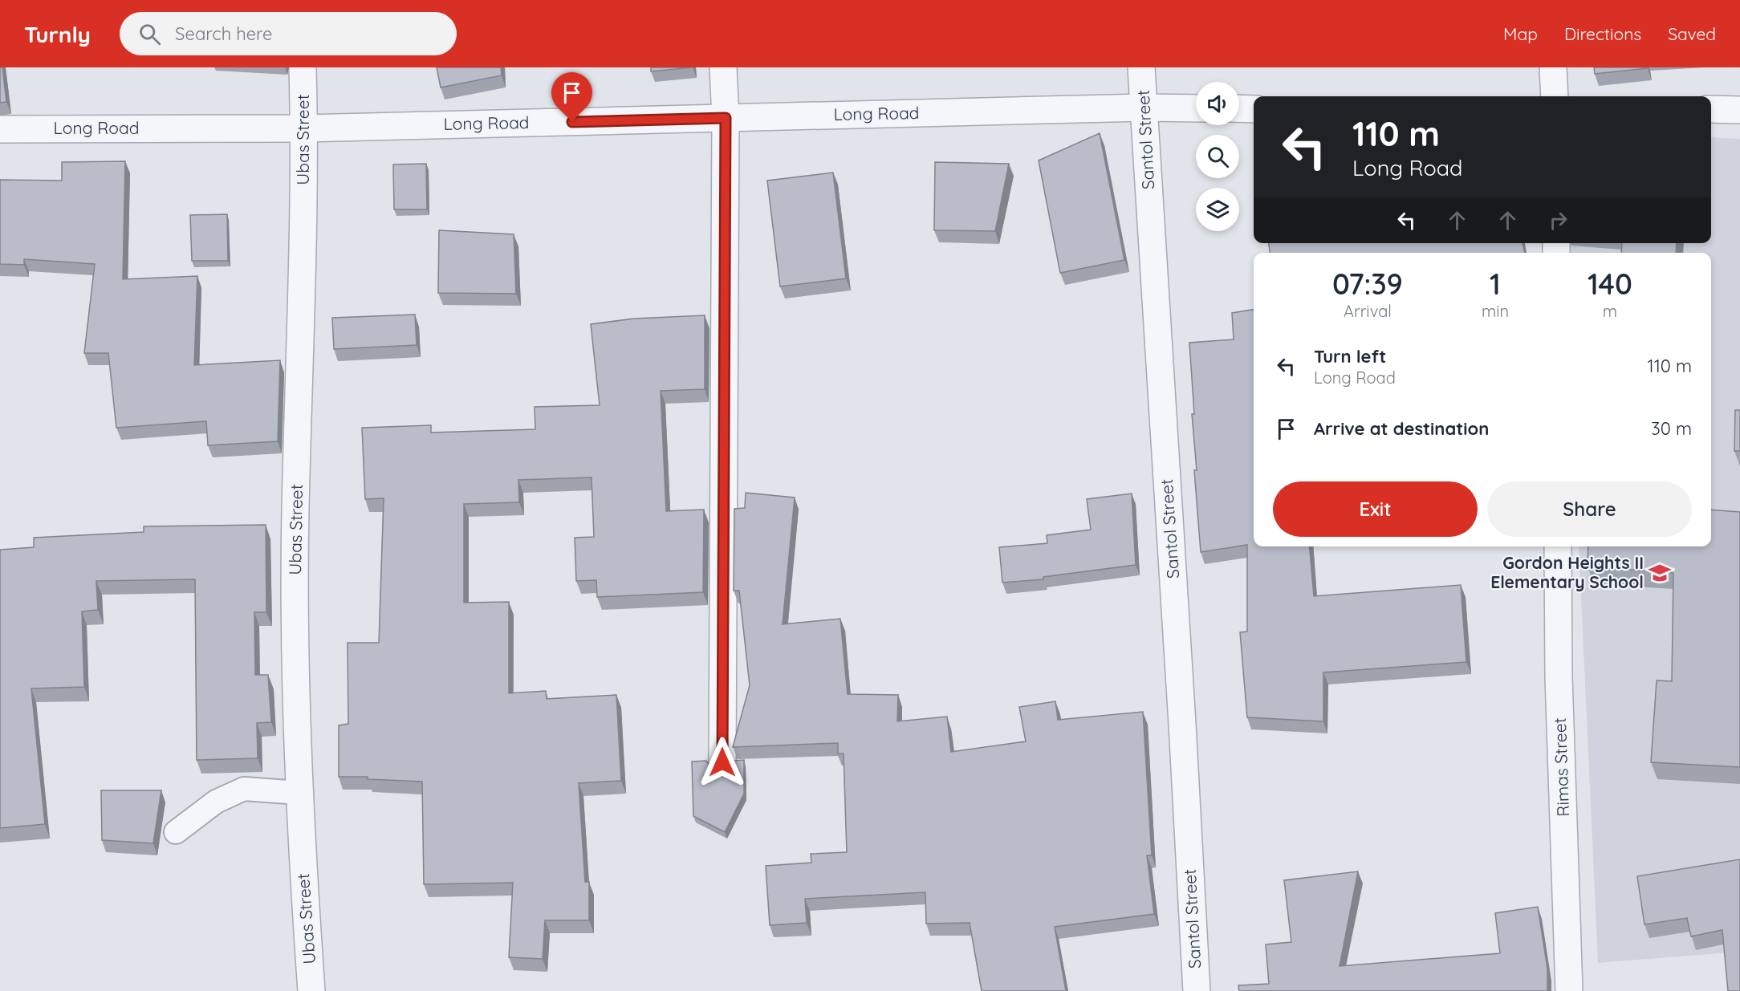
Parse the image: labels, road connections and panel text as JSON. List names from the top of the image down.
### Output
{
  "streets": {
    "street": [
      "Long Road",
      "Ubas Street",
      "Santol Street",
      "Rimas Street"
    ]
  },
  "crossings": [
    ["Long Road", "Ubas Street"],
    ["Long Road", "Santol Street"]
  ],
  "places": {
    "school or university": ["Gordon Heights II Elementary School"]
  },
  "page": {
    "header": "Turnly",
    "search": "Search here",
    "nav": ["Map", "Directions", "Saved"],
    "turn": ["110 m", "Long Road"],
    "eta": [
      "07:39",
      "Arrival",
      "1",
      "min",
      "140",
      "m"
    ],
    "list": [
      {
        "name": "Turn left",
        "note": "Long Road",
        "value": "110 m"
      },
      {
        "name": "Arrive at destination",
        "value": "30 m"
      }
    ],
    "buttons": ["Exit", "Share"]
  }
}
